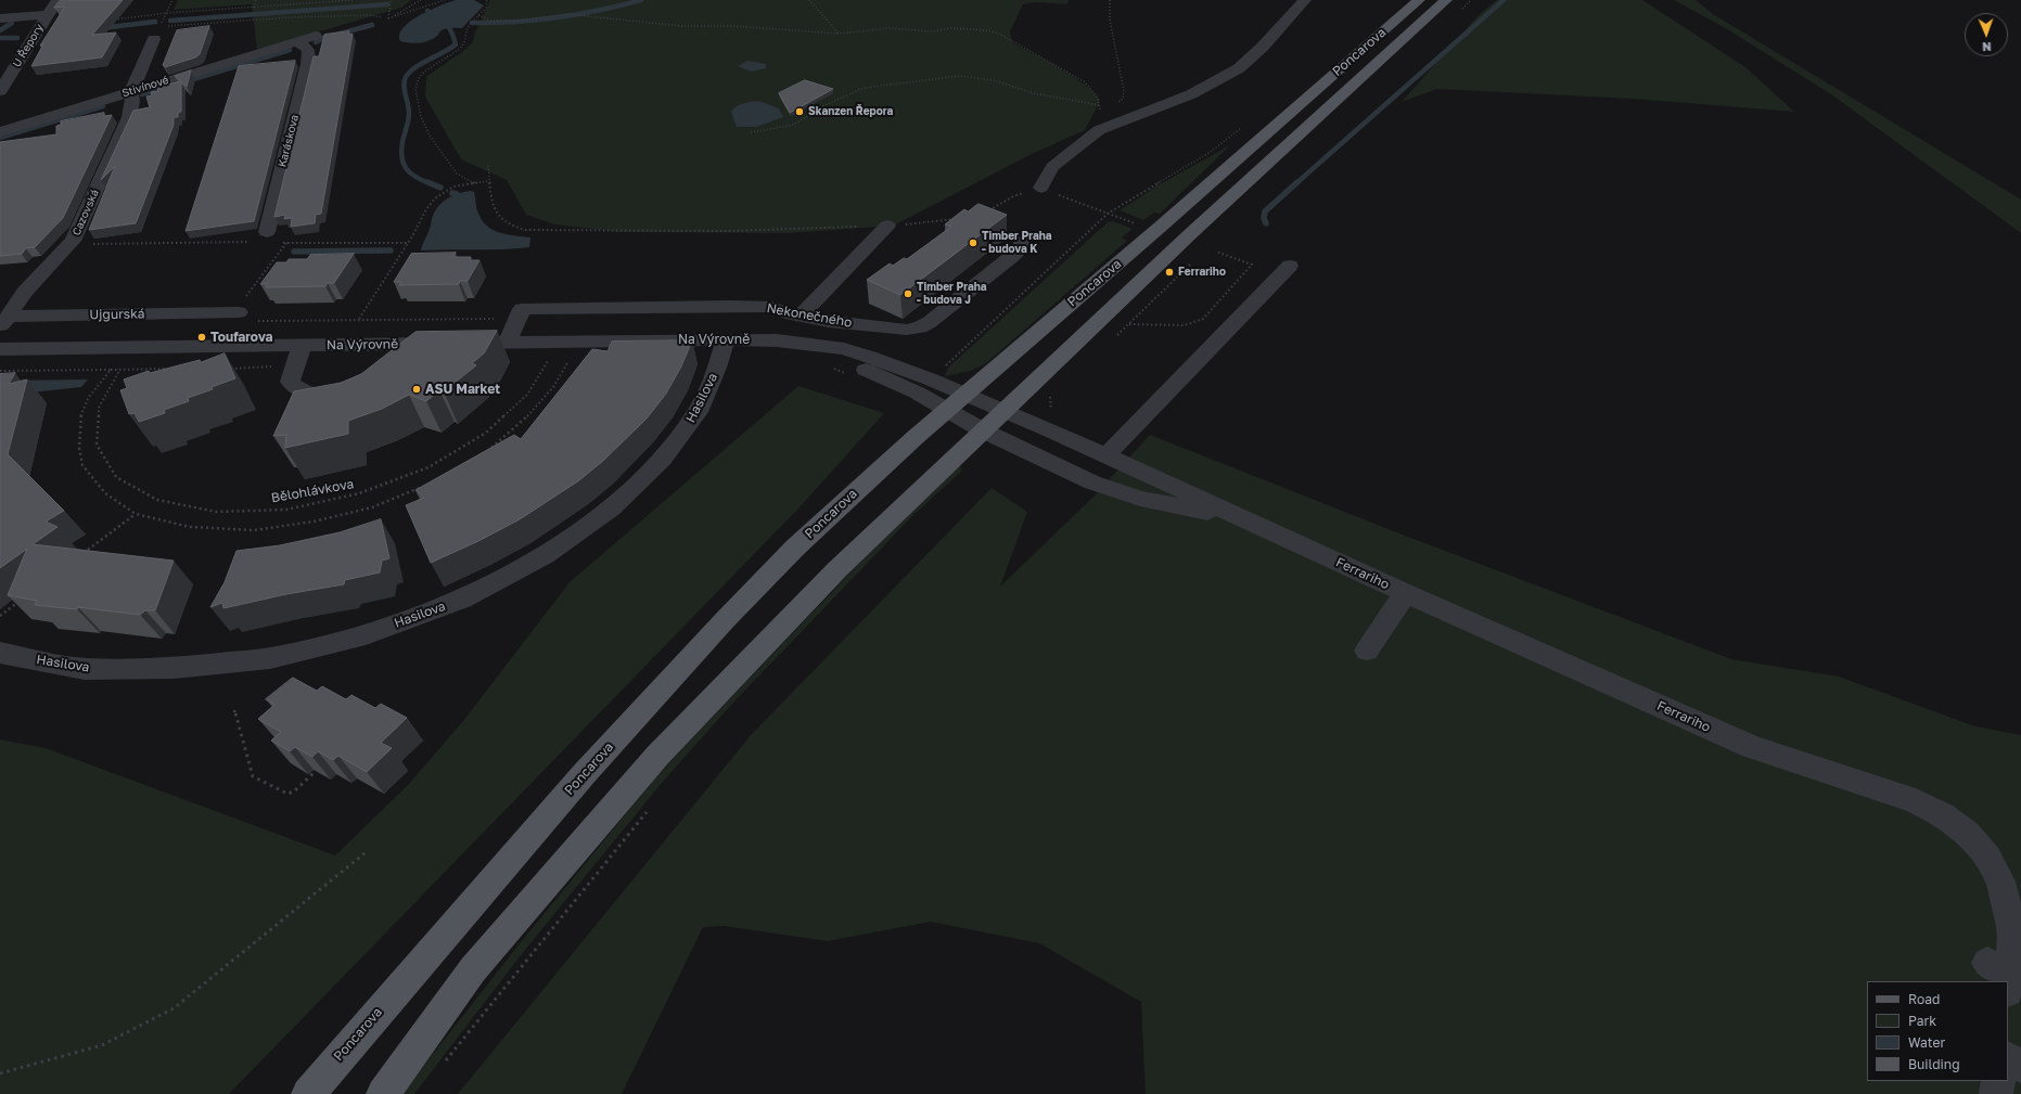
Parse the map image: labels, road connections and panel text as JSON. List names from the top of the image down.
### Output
{
  "streets": {
    "main road": ["Poncarova"],
    "street": [
      "U Řepory",
      "Stivínové",
      "Karáskova",
      "Cazovská",
      "Ujgurská",
      "Nekonečného",
      "Na Výrovně",
      "Hasilova",
      "Ferrariho"
    ],
    "path": ["Bělohlávkova"]
  },
  "crossings": [
    ["Poncarova", "Na Výrovně"],
    ["Poncarova", "Ferrariho"],
    ["Stivínové", "Karáskova"],
    ["Stivínové", "Cazovská"],
    ["Cazovská", "Ujgurská"],
    ["Nekonečného", "Na Výrovně"],
    ["Na Výrovně", "Hasilova"],
    ["Na Výrovně", "Bělohlávkova"],
    ["Na Výrovně", "Ferrariho"]
  ],
  "places": [
    "Skanzen Řepora",
    "Timber Praha - budova K",
    "Ferrariho",
    "Timber Praha - budova J",
    "Toufarova",
    "ASU Market"
  ],
  "legend": [
    "Road",
    "Park",
    "Water",
    "Building"
  ],
  "north": "bottom"
}
